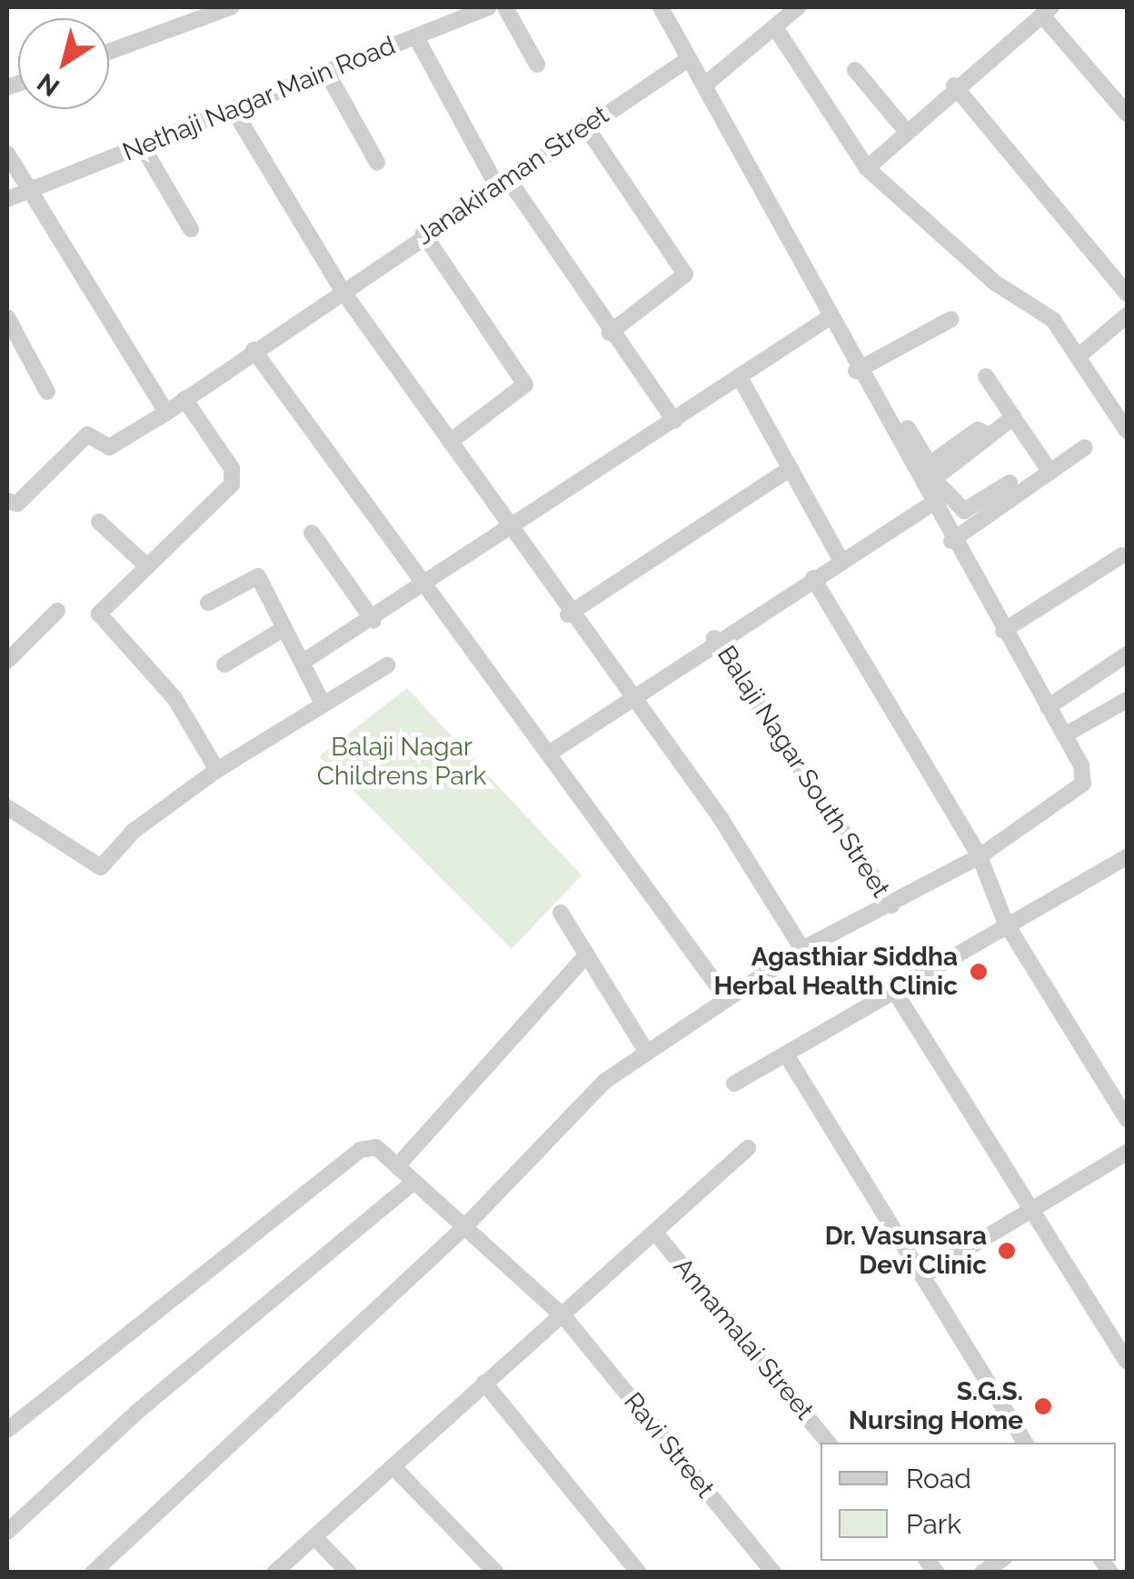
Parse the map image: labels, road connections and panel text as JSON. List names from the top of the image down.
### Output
{
  "streets": {
    "street": [
      "Nethaji Nagar Main Road",
      "Janakiraman Street",
      "Balaji Nagar South Street",
      "Annamalai Street",
      "Ravi Street"
    ]
  },
  "parks": ["Balaji Nagar Childrens Park"],
  "places": ["Agasthiar Siddha Herbal Health Clinic", "Dr. Vasunsara Devi Clinic", "S.G.S. Nursing Home"],
  "legend": ["Road", "Park"],
  "north": "bottom left"
}
